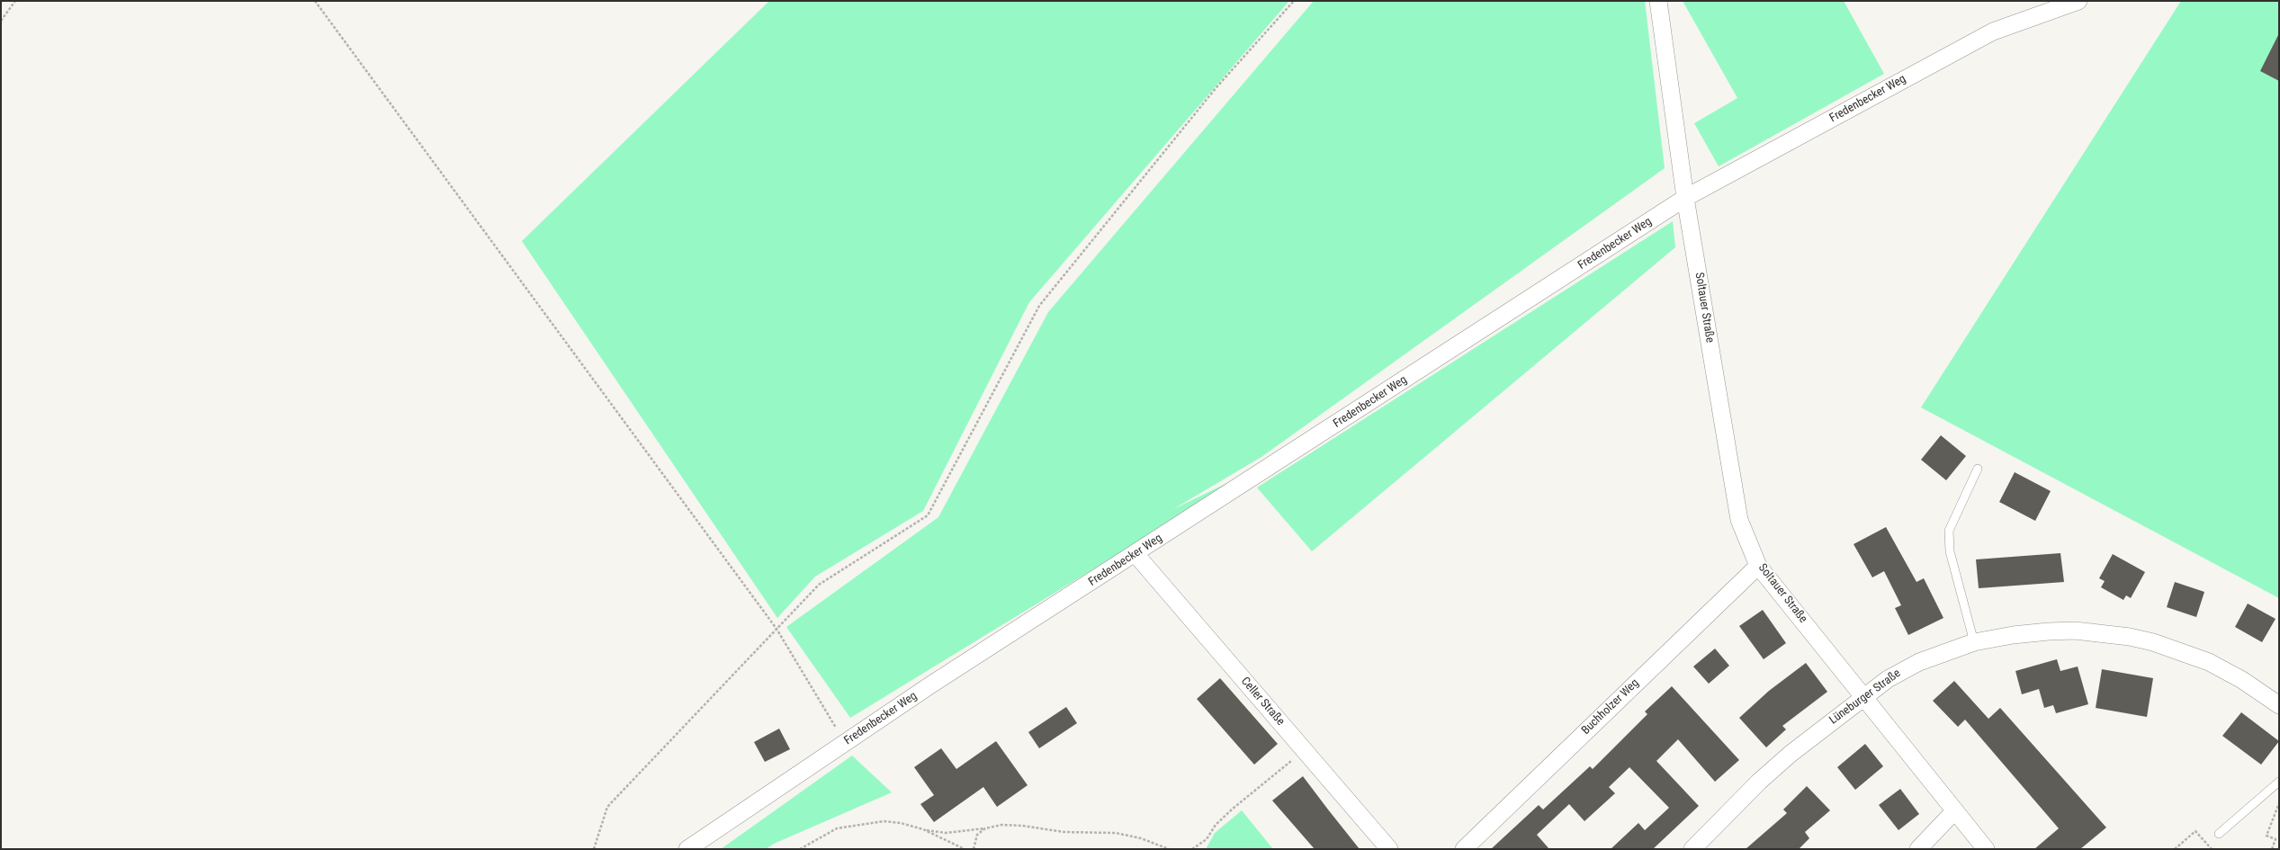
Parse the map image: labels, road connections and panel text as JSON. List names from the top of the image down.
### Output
{
  "streets": {
    "street": [
      "Fredenbecker Weg",
      "Soltauer Straße",
      "Lüneburger Straße",
      "Celler Straße",
      "Buchholzer Weg"
    ]
  },
  "crossings": [
    ["Fredenbecker Weg", "Soltauer Straße"],
    ["Fredenbecker Weg", "Celler Straße"],
    ["Soltauer Straße", "Lüneburger Straße"],
    ["Soltauer Straße", "Buchholzer Weg"]
  ]
}
